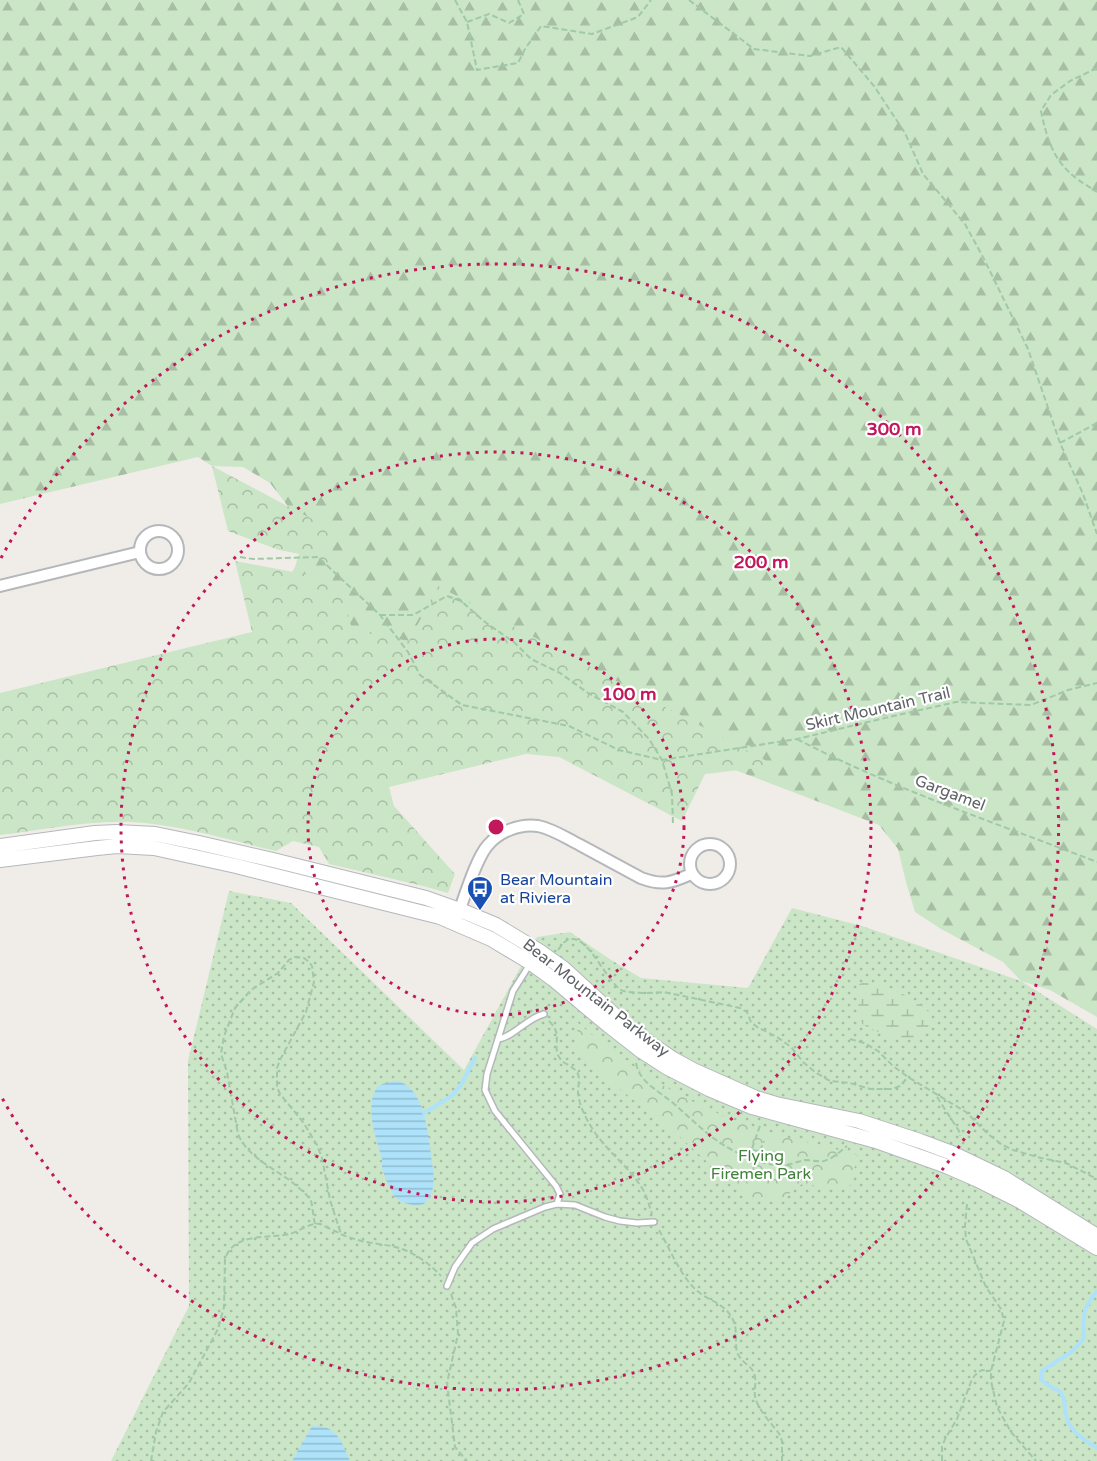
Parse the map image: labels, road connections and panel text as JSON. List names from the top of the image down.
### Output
{
  "streets": {
    "street": ["Bear Mountain Parkway"],
    "path": ["Skirt Mountain Trail", "Gargamel"]
  },
  "crossings": [
    ["Skirt Mountain Trail", "Gargamel"]
  ],
  "parks": ["Flying Firemen Park"],
  "places": {
    "bus stop": ["Bear Mountain at Riviera"]
  },
  "rings": ["300 m", "200 m", "100 m"]
}
